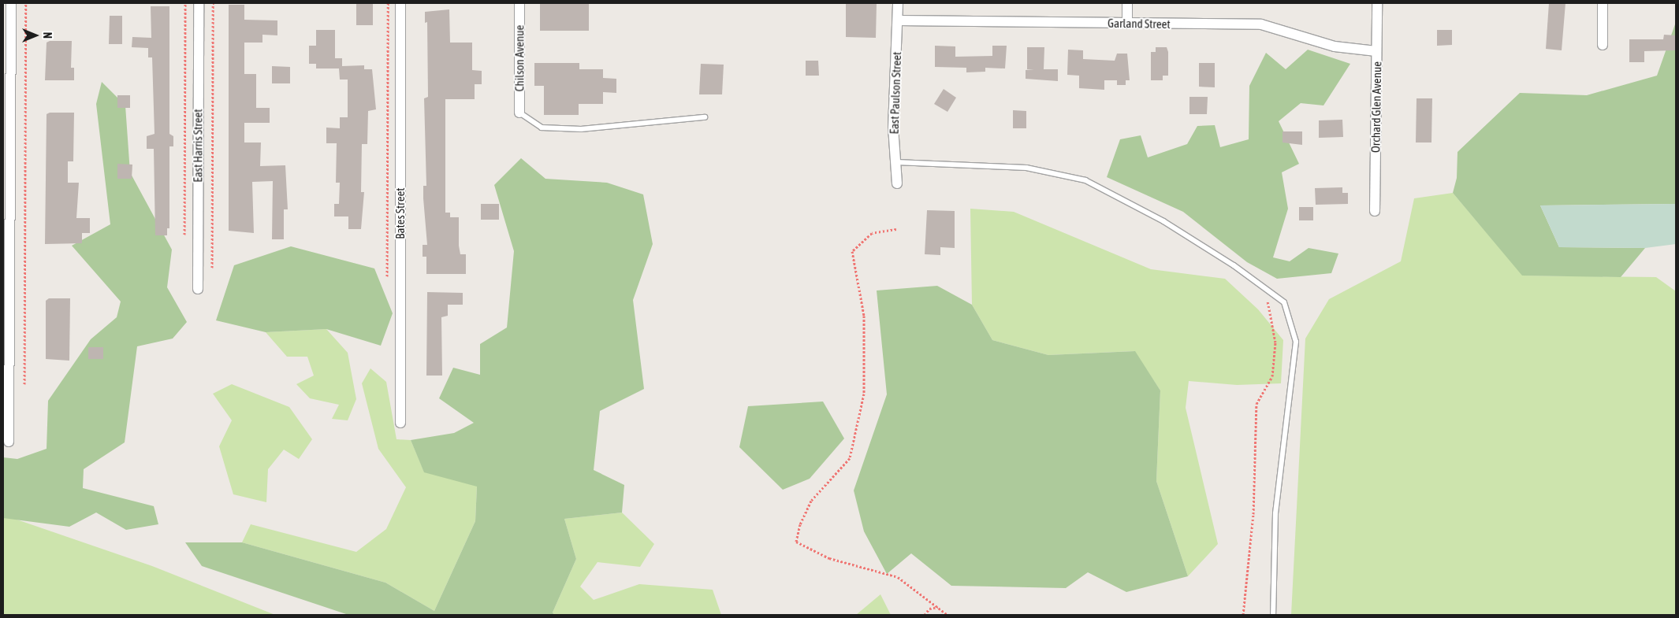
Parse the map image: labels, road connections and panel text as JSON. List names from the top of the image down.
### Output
{
  "streets": {
    "street": [
      "Garland Street",
      "Chilson Avenue",
      "East Paulson Street",
      "Orchard Glen Avenue",
      "East Harris Street",
      "Bates Street"
    ]
  },
  "crossings": [
    ["Garland Street", "East Paulson Street"],
    ["Garland Street", "Orchard Glen Avenue"]
  ],
  "north": "right"
}
